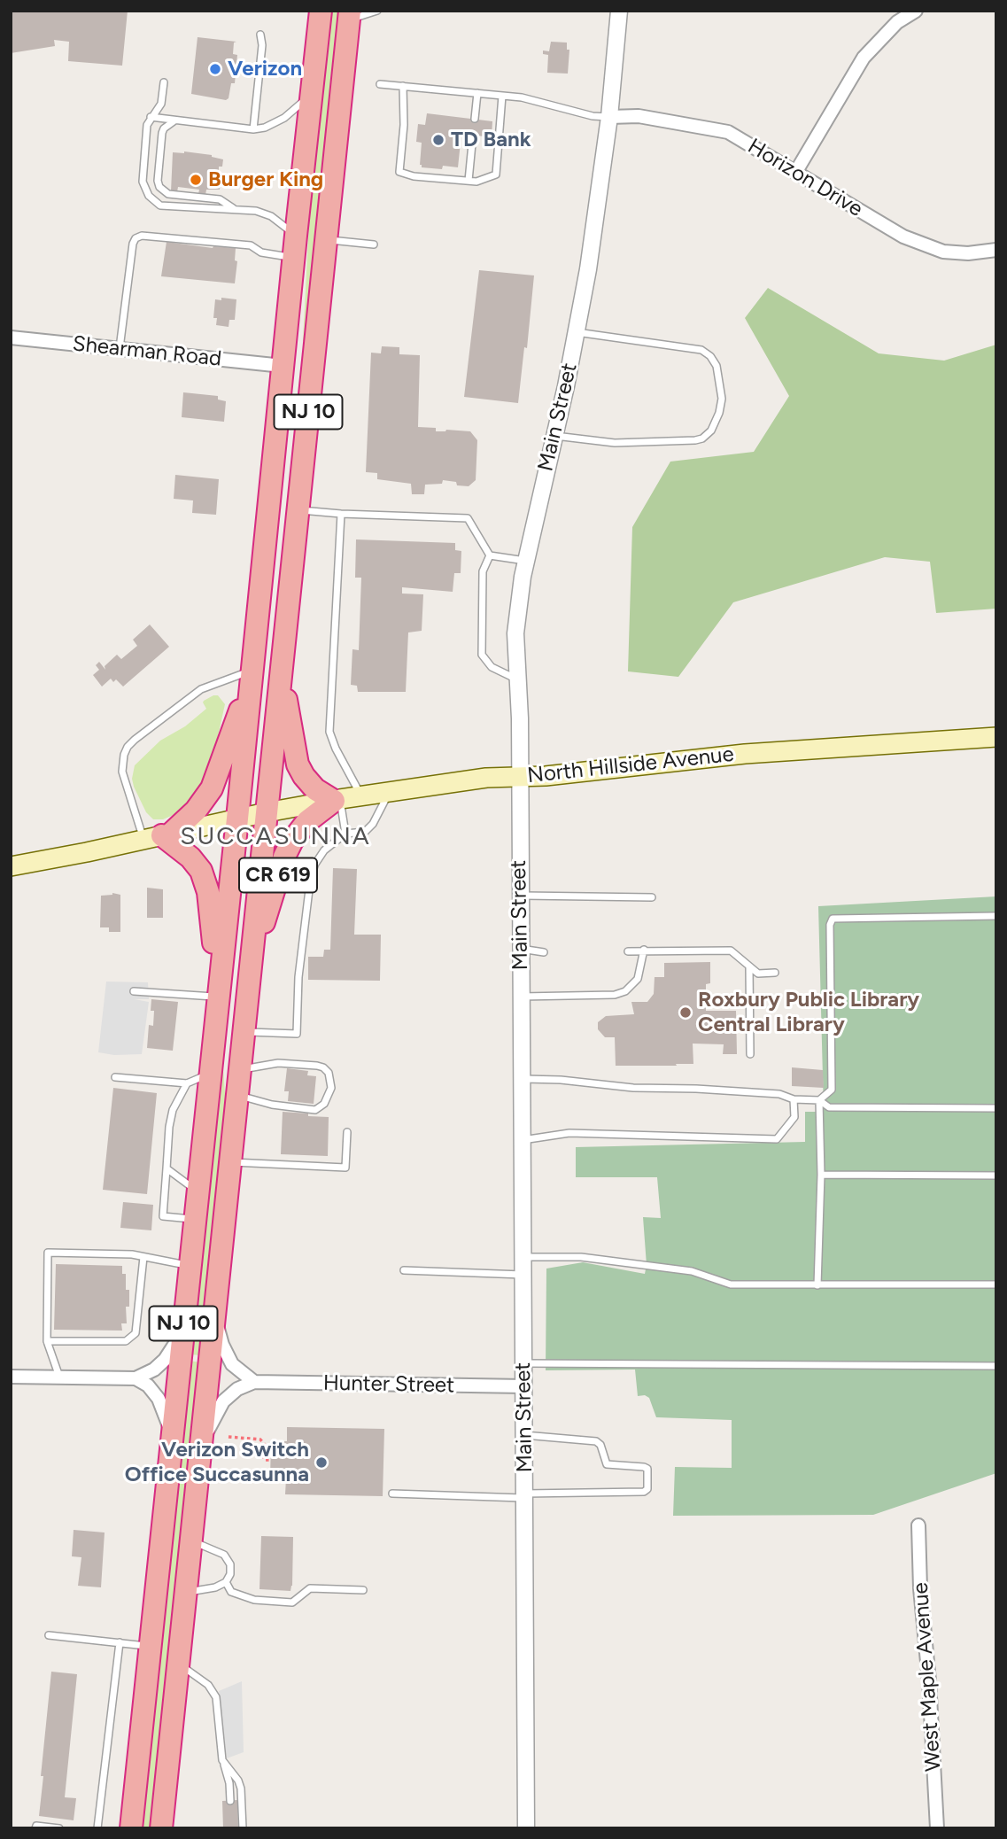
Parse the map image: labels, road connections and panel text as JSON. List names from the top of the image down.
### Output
{
  "streets": {
    "highway": ["NJ 10", "CR 619"],
    "main road": ["North Hillside Avenue"],
    "street": [
      "Horizon Drive",
      "Shearman Road",
      "Main Street",
      "Hunter Street",
      "West Maple Avenue"
    ]
  },
  "crossings": [
    ["Horizon Drive", "Main Street"],
    ["Shearman Road", "NJ 10"],
    ["NJ 10", "North Hillside Avenue"],
    ["NJ 10", "CR 619"],
    ["Main Street", "North Hillside Avenue"],
    ["Main Street", "Hunter Street"],
    ["North Hillside Avenue", "CR 619"]
  ],
  "districts": ["SUCCASUNNA"],
  "places": [
    "Verizon",
    "TD Bank",
    "Burger King",
    "Roxbury Public Library Central Library",
    "Verizon Switch Office Succasunna"
  ]
}
